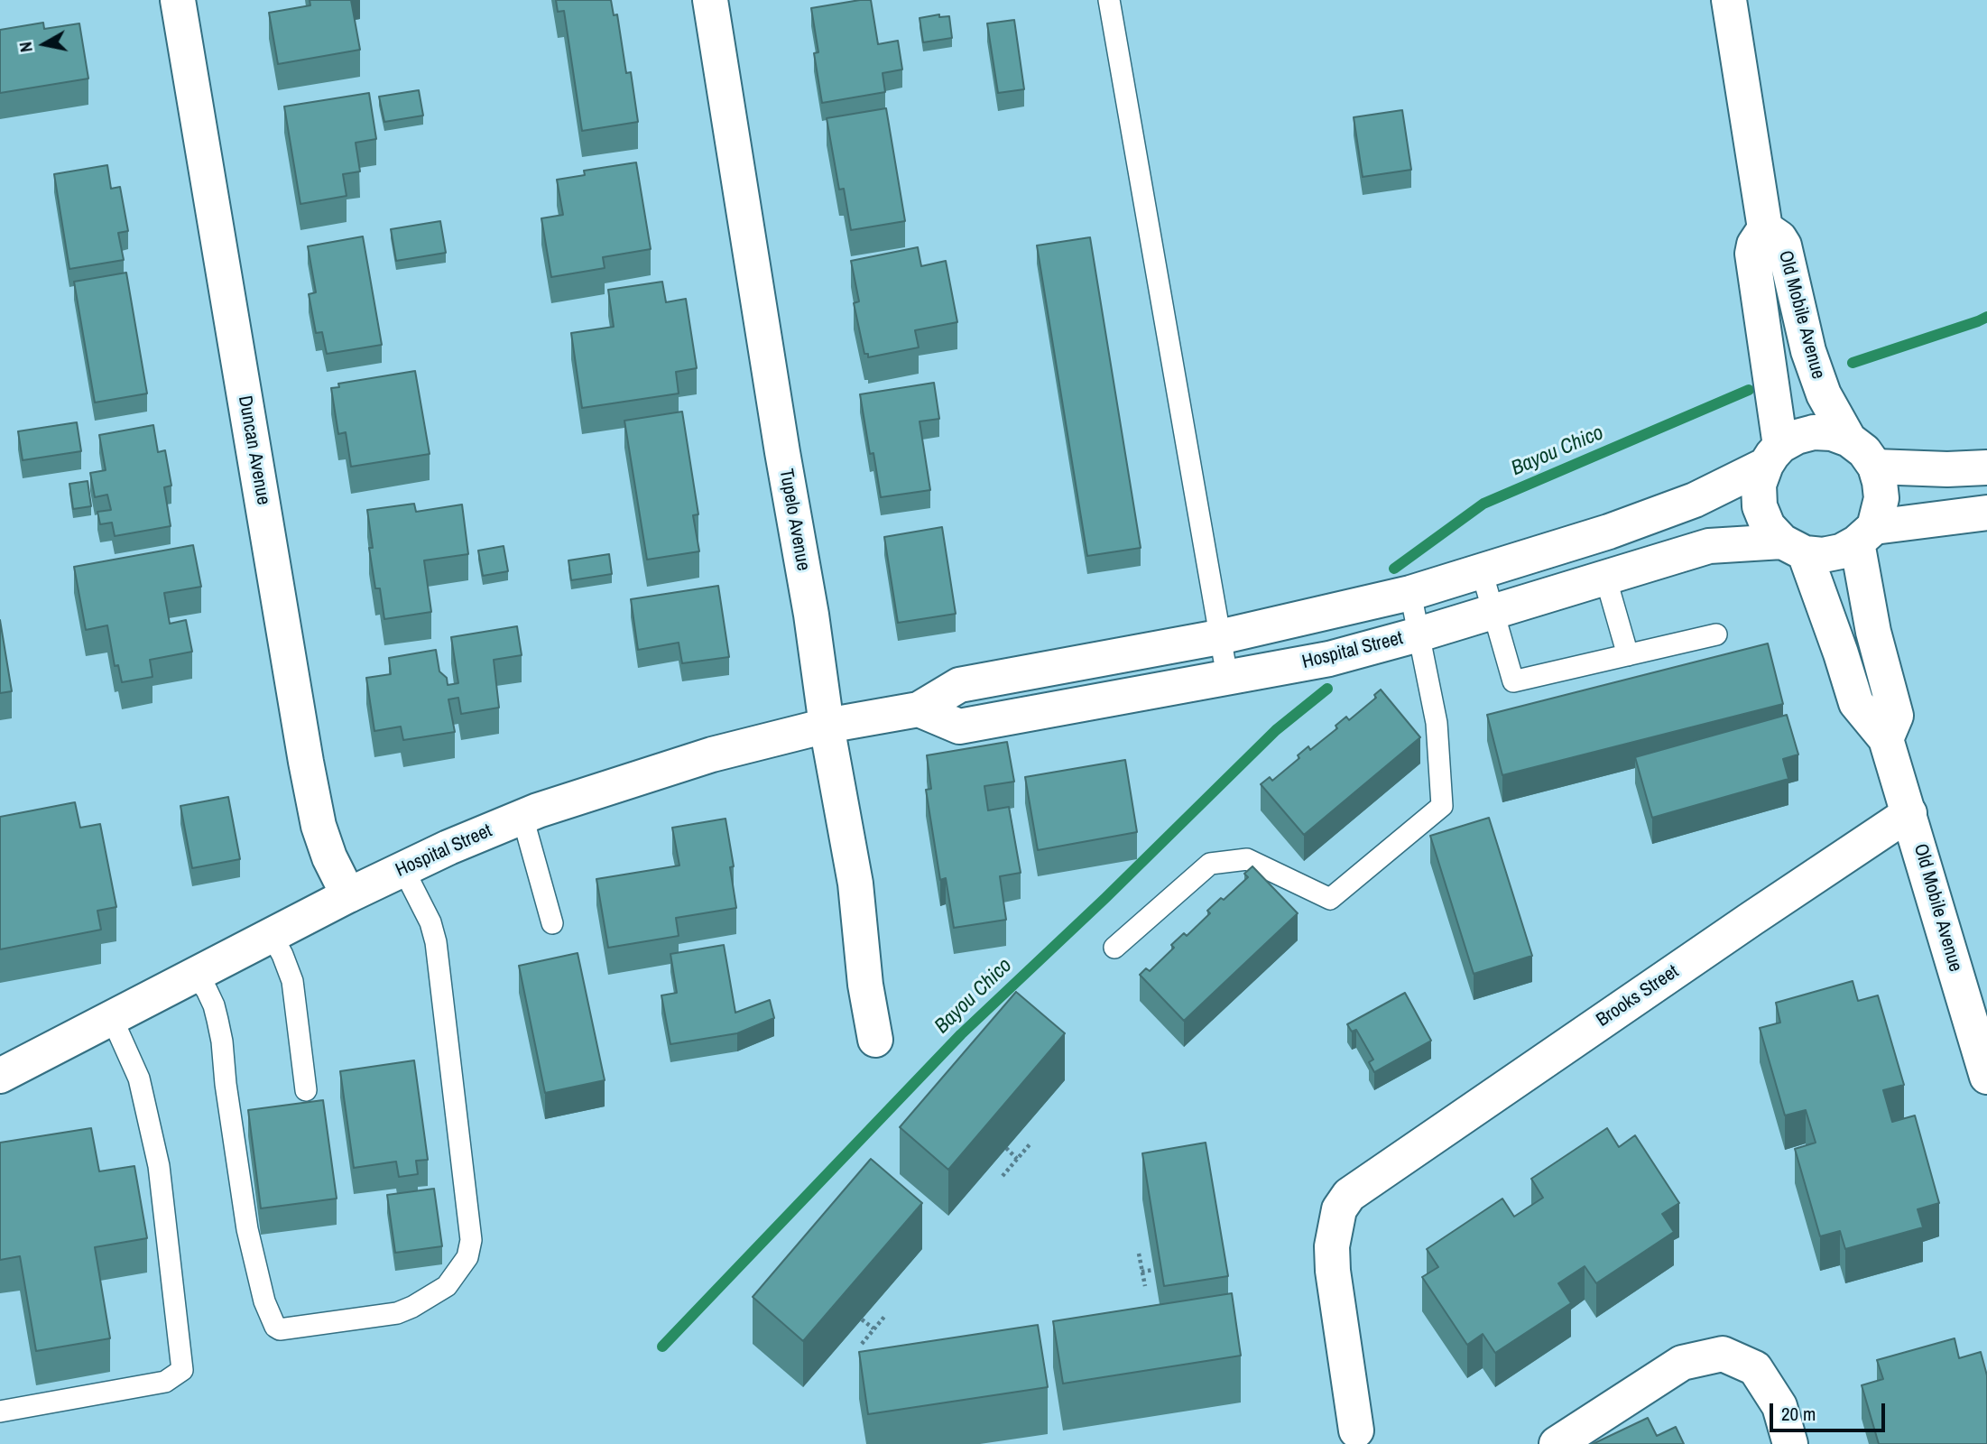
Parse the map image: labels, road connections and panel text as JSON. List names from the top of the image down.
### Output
{
  "streets": {
    "street": [
      "Old Mobile Avenue",
      "Duncan Avenue",
      "Tupelo Avenue",
      "Hospital Street",
      "Brooks Street"
    ]
  },
  "crossings": [
    ["Old Mobile Avenue", "Hospital Street"],
    ["Old Mobile Avenue", "Brooks Street"],
    ["Duncan Avenue", "Hospital Street"],
    ["Tupelo Avenue", "Hospital Street"]
  ],
  "water": ["Bayou Chico"],
  "scale_bar": "20 m",
  "north": "left"
}
